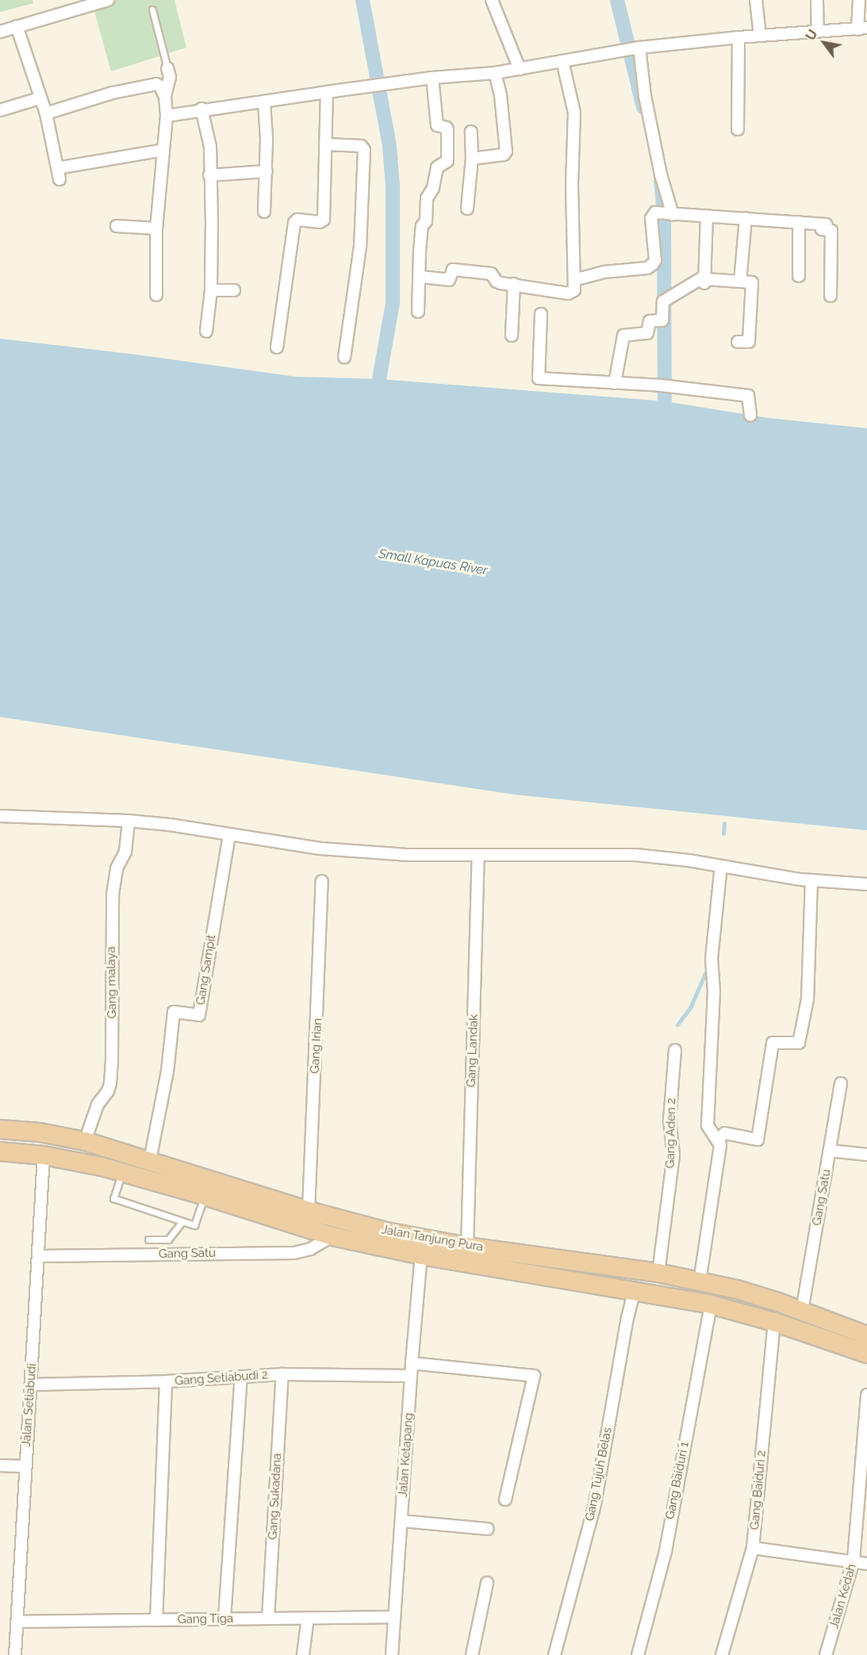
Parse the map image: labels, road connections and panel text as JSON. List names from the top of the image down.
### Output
{
  "streets": {
    "highway": ["Jalan Tanjung Pura"],
    "street": [
      "Gang Sampit",
      "Gang malaya",
      "Gang Irian",
      "Gang Landak",
      "Gang Aden 2",
      "Gang Satu",
      "Gang Setiabudi 2",
      "Jalan Setiabudi",
      "Jalan Ketapang",
      "Gang Tujuh Belas",
      "Gang Baiduri 1",
      "Gang Baiduri 2",
      "Gang Sukadana",
      "Jalan Kedah",
      "Gang Tiga"
    ]
  },
  "crossings": [
    ["Gang Sampit", "Jalan Tanjung Pura"],
    ["Gang malaya", "Jalan Tanjung Pura"],
    ["Gang Irian", "Jalan Tanjung Pura"],
    ["Gang Landak", "Jalan Tanjung Pura"],
    ["Gang Aden 2", "Jalan Tanjung Pura"],
    ["Gang Satu", "Jalan Tanjung Pura"],
    ["Gang Satu", "Jalan Setiabudi"],
    ["Jalan Tanjung Pura", "Jalan Setiabudi"],
    ["Jalan Tanjung Pura", "Jalan Ketapang"],
    ["Jalan Tanjung Pura", "Gang Tujuh Belas"],
    ["Jalan Tanjung Pura", "Gang Baiduri 1"],
    ["Jalan Tanjung Pura", "Gang Baiduri 2"],
    ["Gang Setiabudi 2", "Jalan Setiabudi"],
    ["Gang Setiabudi 2", "Jalan Ketapang"],
    ["Gang Setiabudi 2", "Gang Sukadana"],
    ["Jalan Setiabudi", "Gang Tiga"],
    ["Jalan Ketapang", "Gang Tiga"],
    ["Gang Sukadana", "Gang Tiga"]
  ],
  "water": ["Small Kapuas River"],
  "north": "top left"
}
